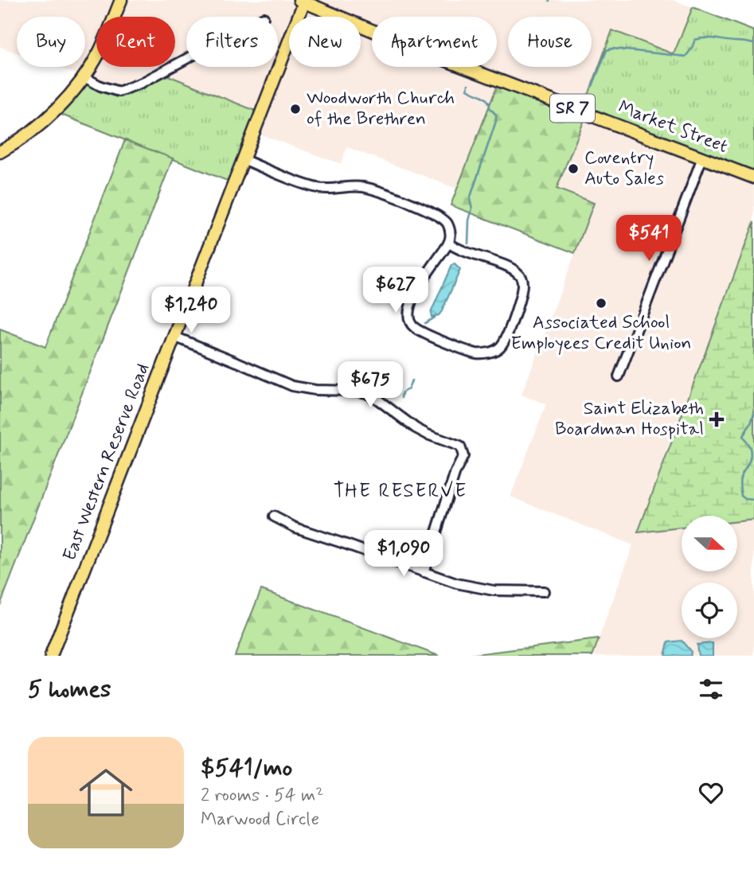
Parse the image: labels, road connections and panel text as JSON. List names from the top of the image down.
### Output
{
  "streets": {
    "main road": ["SR 7", "Market Street", "East Western Reserve Road"]
  },
  "crossings": [
    ["Market Street", "East Western Reserve Road"]
  ],
  "districts": ["THE RESERVE"],
  "places": {
    "other": ["Woodworth Church of the Brethren", "Coventry Auto Sales", "Associated School Employees Credit Union"],
    "health": ["Saint Elizabeth Boardman Hospital"]
  },
  "north": "right",
  "page": {
    "chip": [
      "Buy",
      "Rent",
      "Filters",
      "New",
      "Apartment",
      "House"
    ],
    "price": [
      "$541",
      "$627",
      "$1,240",
      "$675",
      "$1,090"
    ],
    "heading": "5 homes",
    "list": [
      {
        "name": "$541/mo",
        "note": "2 rooms · 54 m² · Marwood Circle"
      }
    ]
  }
}
